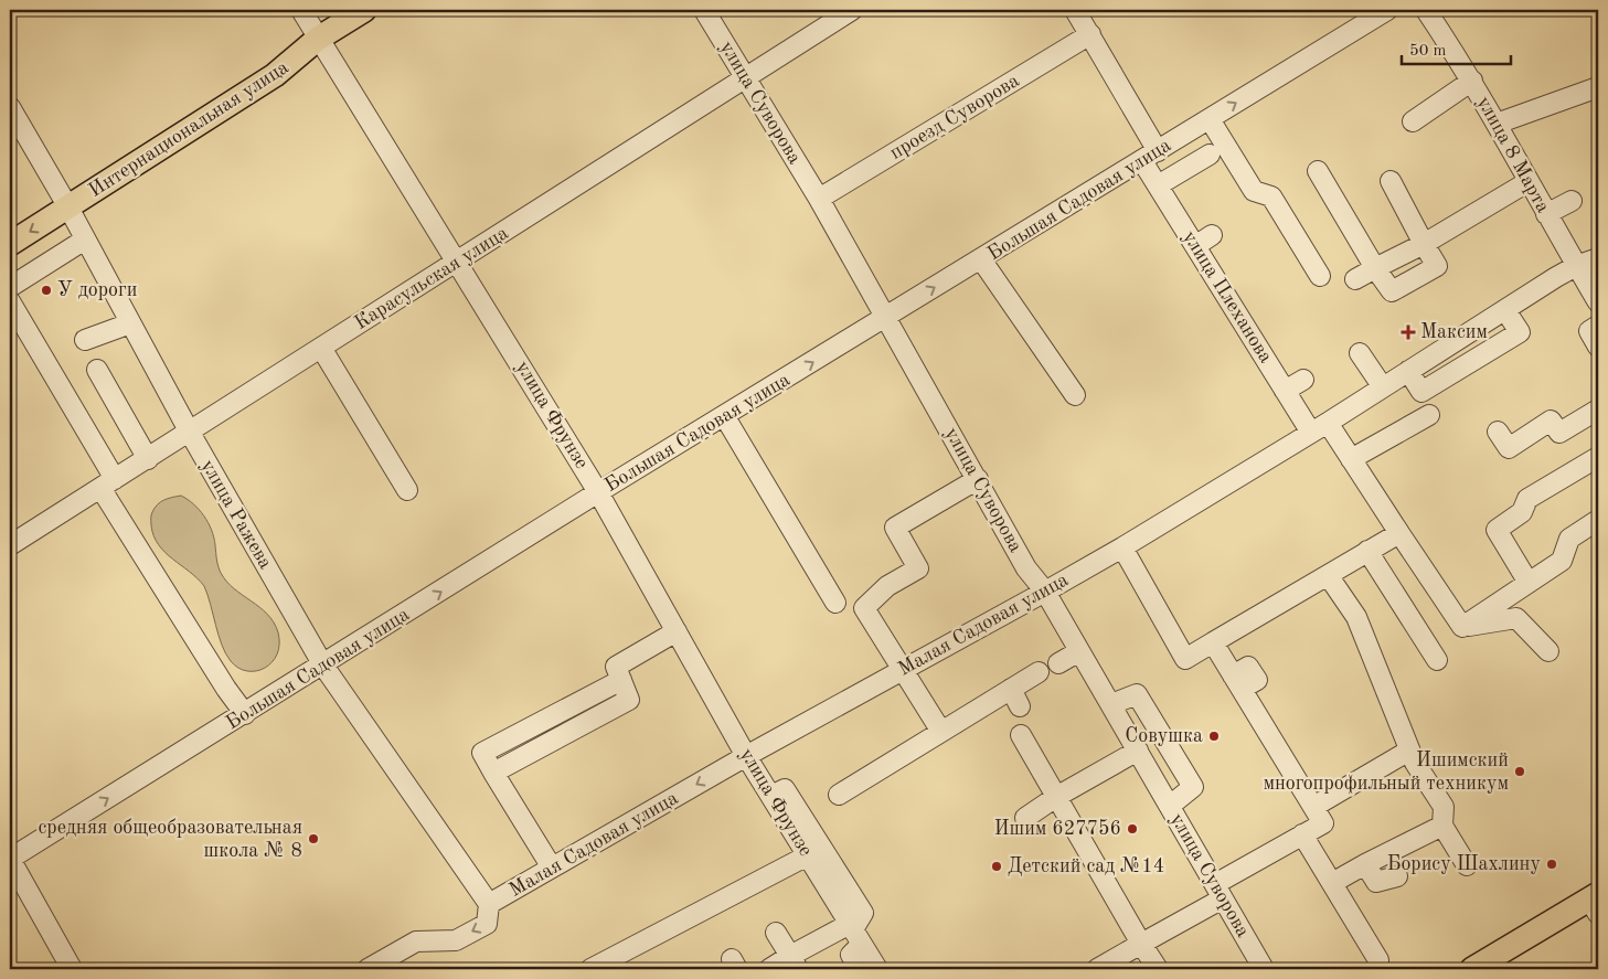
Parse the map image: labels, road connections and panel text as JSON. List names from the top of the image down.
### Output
{
  "streets": {
    "main road": ["Интернациональная улица"],
    "street": [
      "улица Суворова",
      "проезд Суворова",
      "улица 8 Марта",
      "Большая Садовая улица",
      "Карасульская улица",
      "улица Плеханова",
      "улица Фрунзе",
      "улица Ражева",
      "Малая Садовая улица"
    ]
  },
  "crossings": [
    ["улица Суворова", "проезд Суворова"],
    ["улица Суворова", "Большая Садовая улица"],
    ["улица Суворова", "Карасульская улица"],
    ["улица Суворова", "Малая Садовая улица"],
    ["проезд Суворова", "улица Плеханова"],
    ["Интернациональная улица", "улица Фрунзе"],
    ["Интернациональная улица", "улица Ражева"],
    ["улица 8 Марта", "Малая Садовая улица"],
    ["Большая Садовая улица", "улица Плеханова"],
    ["Большая Садовая улица", "улица Фрунзе"],
    ["Большая Садовая улица", "улица Ражева"],
    ["Карасульская улица", "улица Фрунзе"],
    ["Карасульская улица", "улица Ражева"],
    ["улица Плеханова", "Малая Садовая улица"],
    ["улица Фрунзе", "Малая Садовая улица"],
    ["улица Ражева", "Малая Садовая улица"]
  ],
  "one_way": ["Большая Садовая улица"],
  "places": {
    "other": [
      "У дороги",
      "Совушка",
      "Ишимский многопрофильный техникум",
      "Ишим 627756",
      "средняя общеобразовательная школа № 8",
      "Борису Шахлину",
      "Детский сад №14"
    ],
    "health": ["Максим"]
  },
  "scale_bar": "50 m"
}
